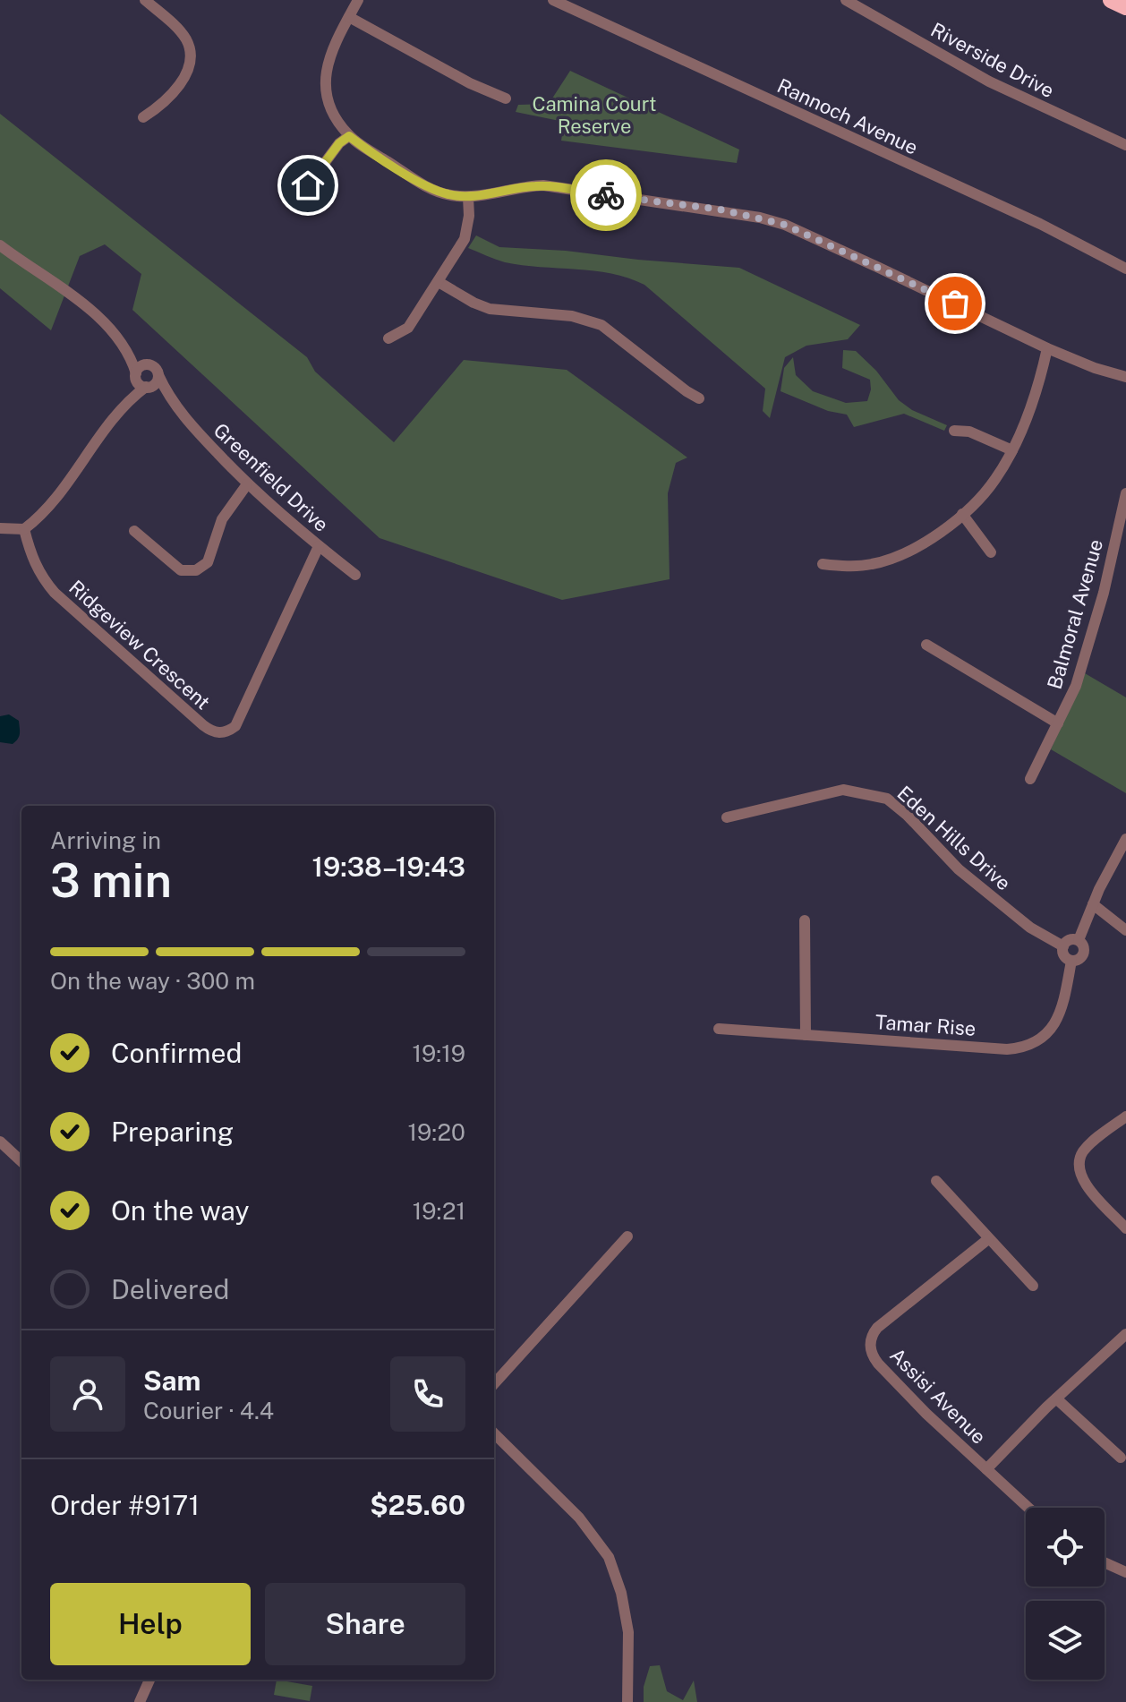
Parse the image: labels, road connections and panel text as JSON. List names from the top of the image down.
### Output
{
  "streets": {
    "street": [
      "Riverside Drive",
      "Rannoch Avenue",
      "Greenfield Drive",
      "Balmoral Avenue",
      "Ridgeview Crescent",
      "Eden Hills Drive",
      "Tamar Rise",
      "Assisi Avenue"
    ]
  },
  "crossings": [
    ["Greenfield Drive", "Ridgeview Crescent"],
    ["Eden Hills Drive", "Tamar Rise"]
  ],
  "parks": ["Camina Court Reserve"],
  "page": {
    "heading": ["3 min", "Arriving in", "19:38–19:43"],
    "panel": [
      "Sam",
      "Courier · 4.4",
      "Order #9171",
      "$25.60"
    ],
    "bar": "On the way · 300 m",
    "list": [
      ["Confirmed", "19:19"],
      ["Preparing", "19:20"],
      ["On the way", "19:21"],
      "Delivered"
    ],
    "buttons": ["Help", "Share"]
  }
}
